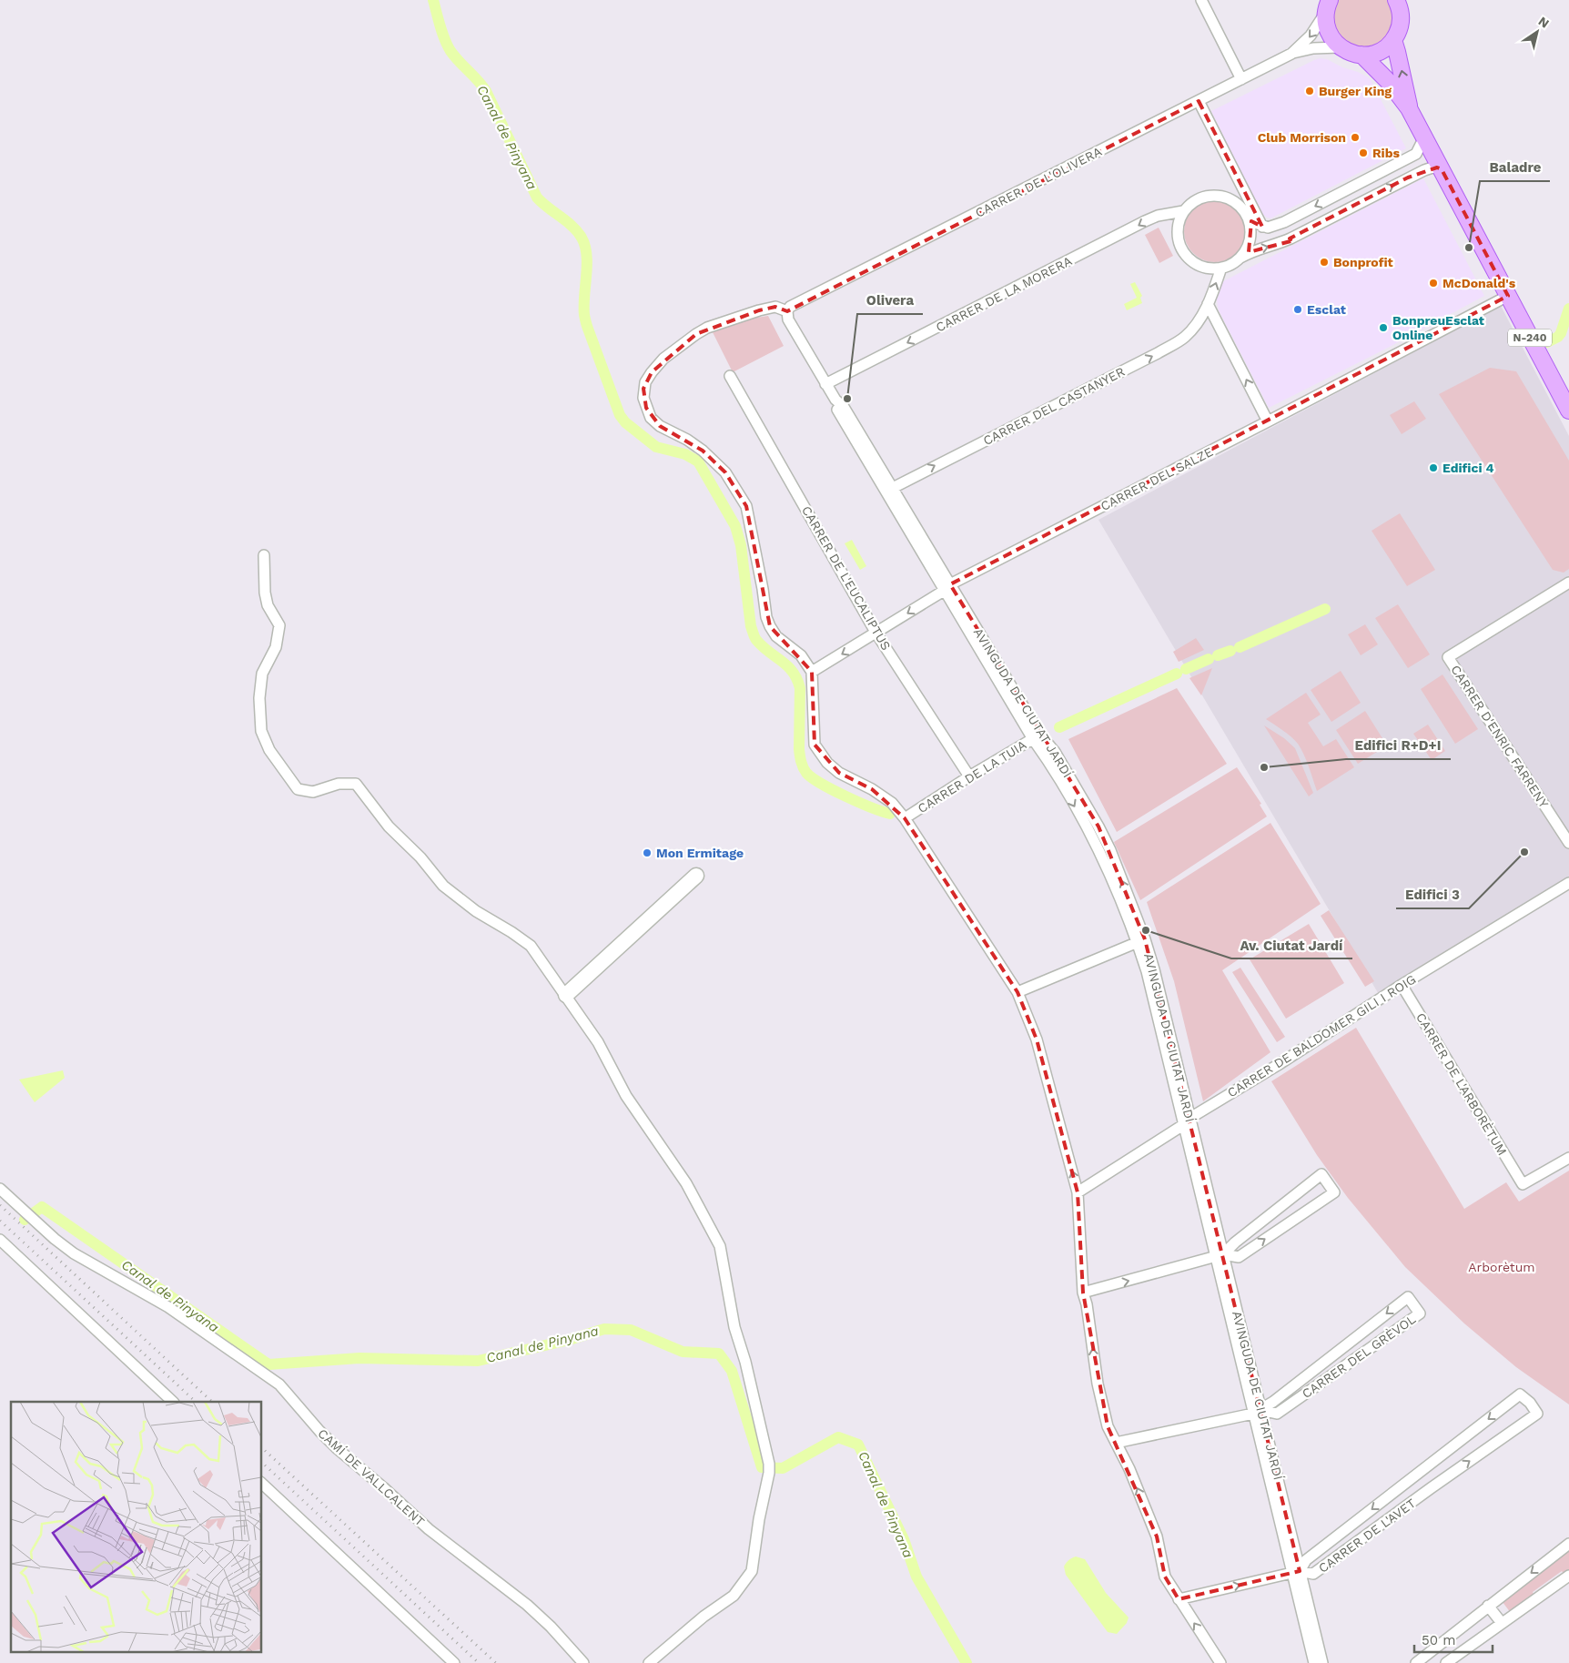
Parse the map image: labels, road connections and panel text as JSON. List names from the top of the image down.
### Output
{
  "streets": {
    "main road": ["N-240"],
    "street": [
      "CARRER DE L'OLIVERA",
      "CARRER DE LA MORERA",
      "CARRER DEL CASTANYER",
      "CARRER DEL SALZE",
      "CARRER DE L'EUCALIPTUS",
      "AVINGUDA DE CIUTAT JARDÍ",
      "CARRER D'ENRIC FARRENY",
      "CARRER DE LA TUIA",
      "CARRER DE BALDOMER GILI I ROIG",
      "CARRER DE L'ARBORÈTUM",
      "CARRER DEL GRÈVOL",
      "CAMÍ DE VALLCALENT",
      "CARRER DE L'AVET"
    ]
  },
  "crossings": [
    ["CARRER DE L'OLIVERA", "N-240"],
    ["CARRER DE L'OLIVERA", "AVINGUDA DE CIUTAT JARDÍ"],
    ["CARRER DE LA MORERA", "CARRER DEL CASTANYER"],
    ["CARRER DE LA MORERA", "AVINGUDA DE CIUTAT JARDÍ"],
    ["N-240", "CARRER DEL SALZE"],
    ["CARRER DEL CASTANYER", "AVINGUDA DE CIUTAT JARDÍ"],
    ["CARRER DEL SALZE", "CARRER DE L'EUCALIPTUS"],
    ["CARRER DEL SALZE", "AVINGUDA DE CIUTAT JARDÍ"],
    ["CARRER DE L'EUCALIPTUS", "CARRER DE LA TUIA"],
    ["AVINGUDA DE CIUTAT JARDÍ", "CARRER DE LA TUIA"],
    ["AVINGUDA DE CIUTAT JARDÍ", "CARRER DE BALDOMER GILI I ROIG"],
    ["AVINGUDA DE CIUTAT JARDÍ", "CARRER DEL GRÈVOL"],
    ["AVINGUDA DE CIUTAT JARDÍ", "CARRER DE L'AVET"],
    ["CARRER DE BALDOMER GILI I ROIG", "CARRER DE L'ARBORÈTUM"]
  ],
  "one_way": ["CARRER DE LA MORERA", "CARRER DEL CASTANYER"],
  "water": ["Canal de Pinyana"],
  "parks": ["Arborètum"],
  "places": [
    "Burger King",
    "Club Morrison",
    "Ribs",
    "Baladre",
    "Bonprofit",
    "McDonald's",
    "Esclat",
    "BonpreuEsclat Online",
    "Olivera",
    "Edifici 4",
    "Edifici R+D+I",
    "Edifici 3",
    "Mon Ermitage",
    "Av. Ciutat Jardí"
  ],
  "scale_bar": "50 m",
  "north": "top right"
}
